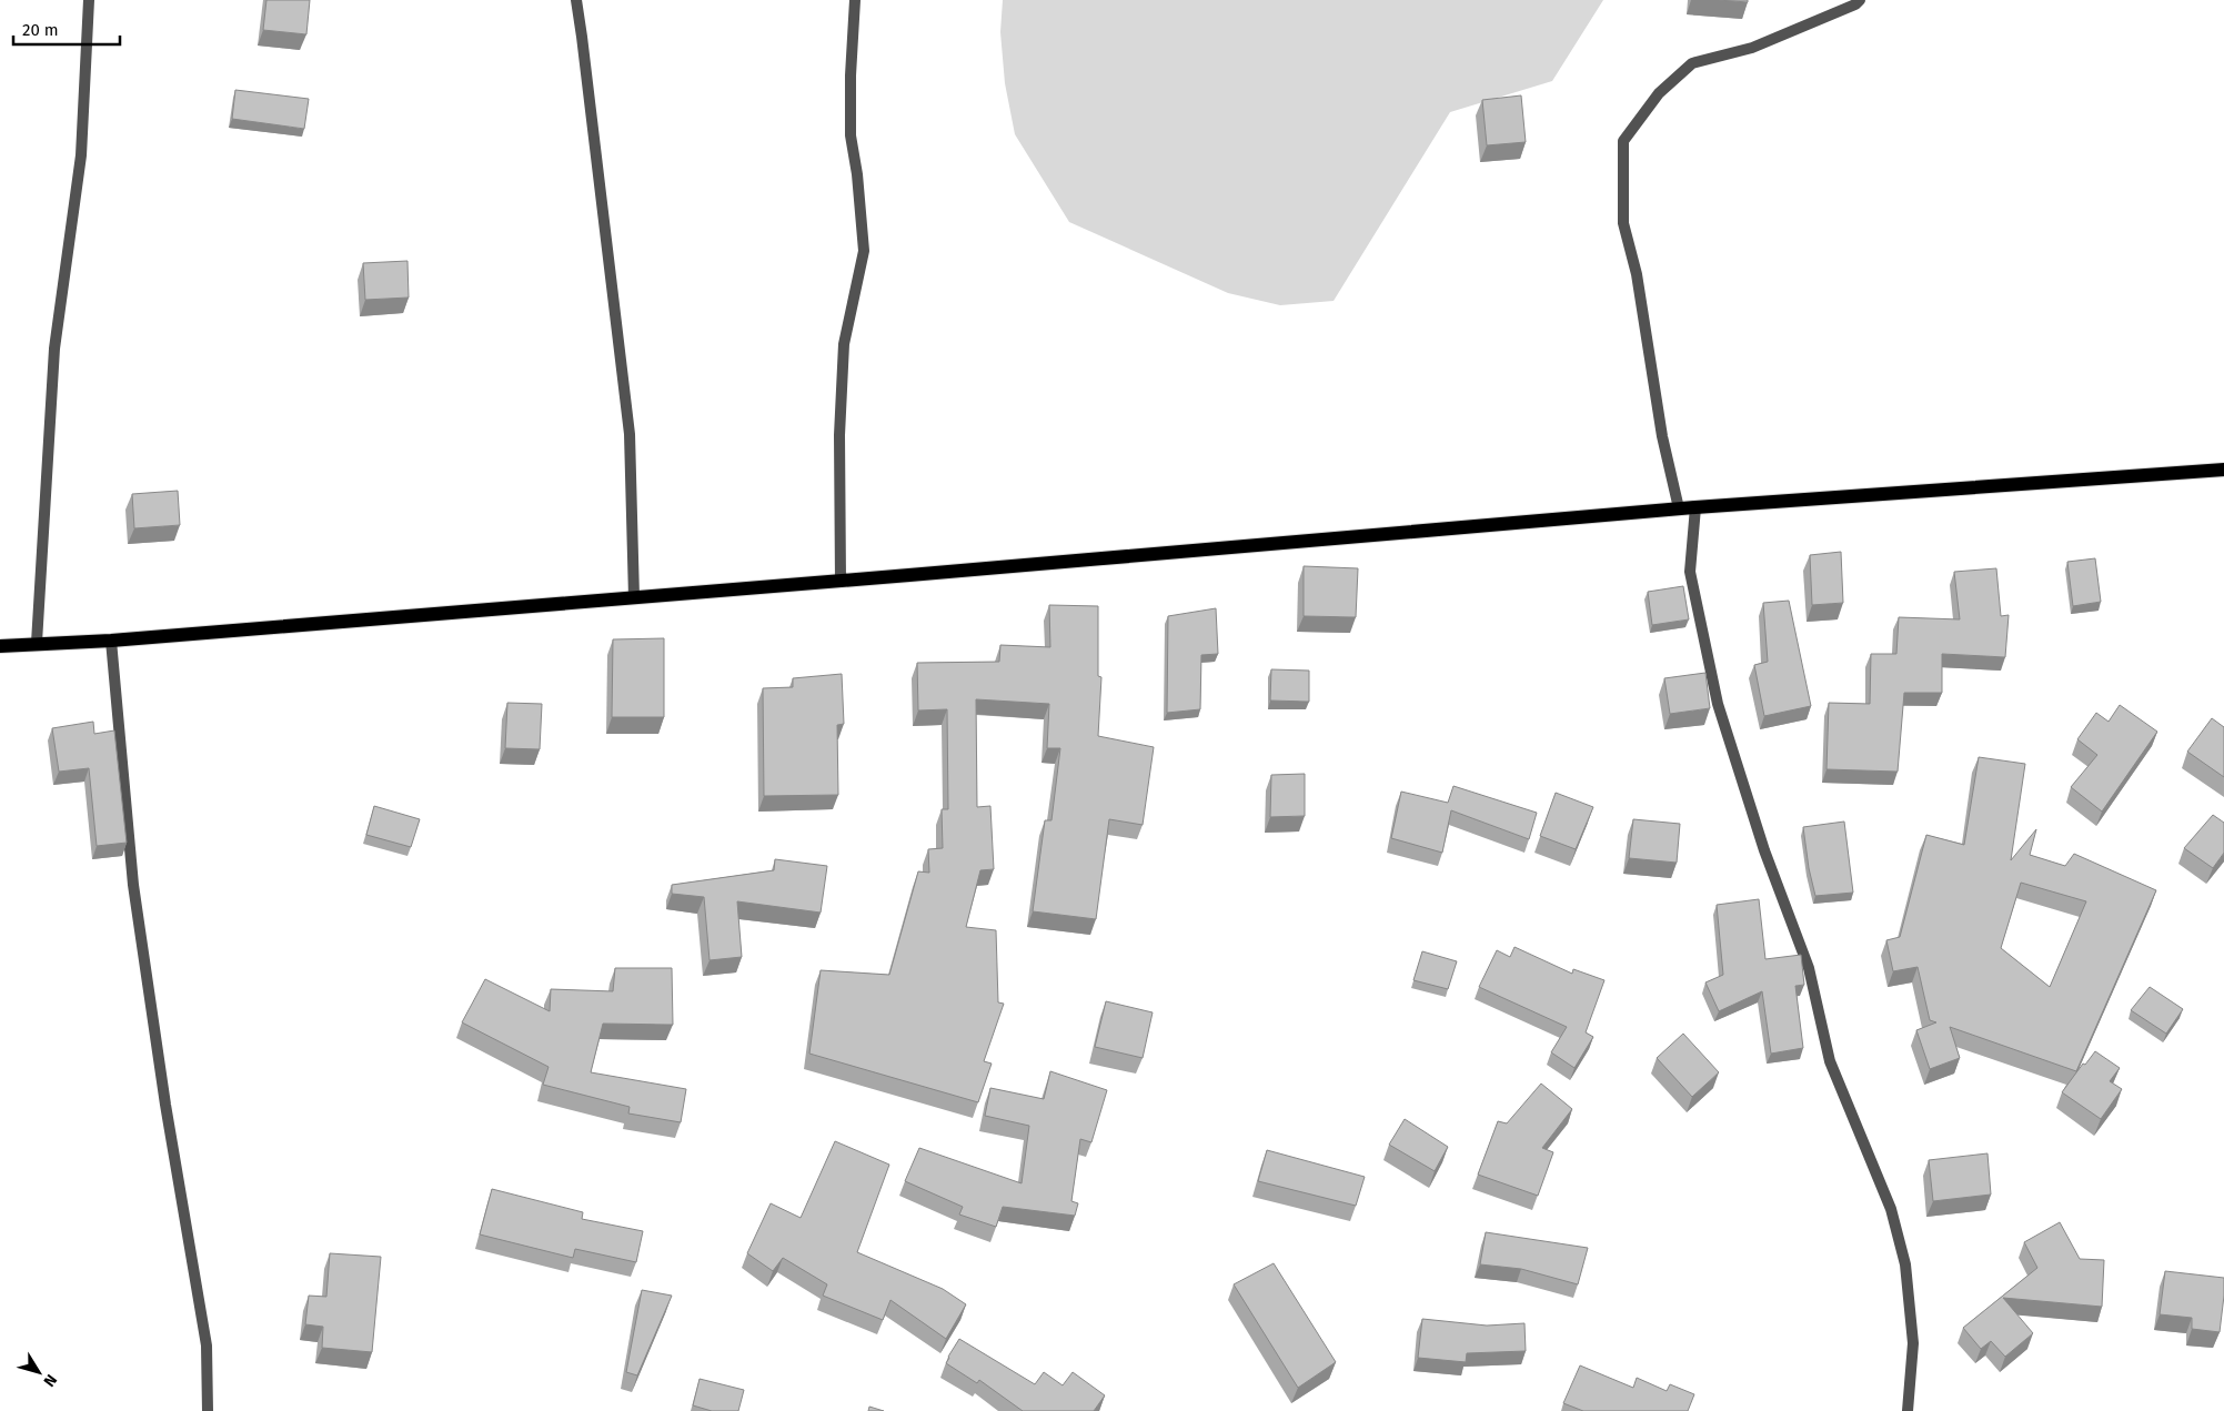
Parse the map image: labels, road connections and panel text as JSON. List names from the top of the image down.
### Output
{
  "scale_bar": "20 m",
  "north": "bottom right"
}
